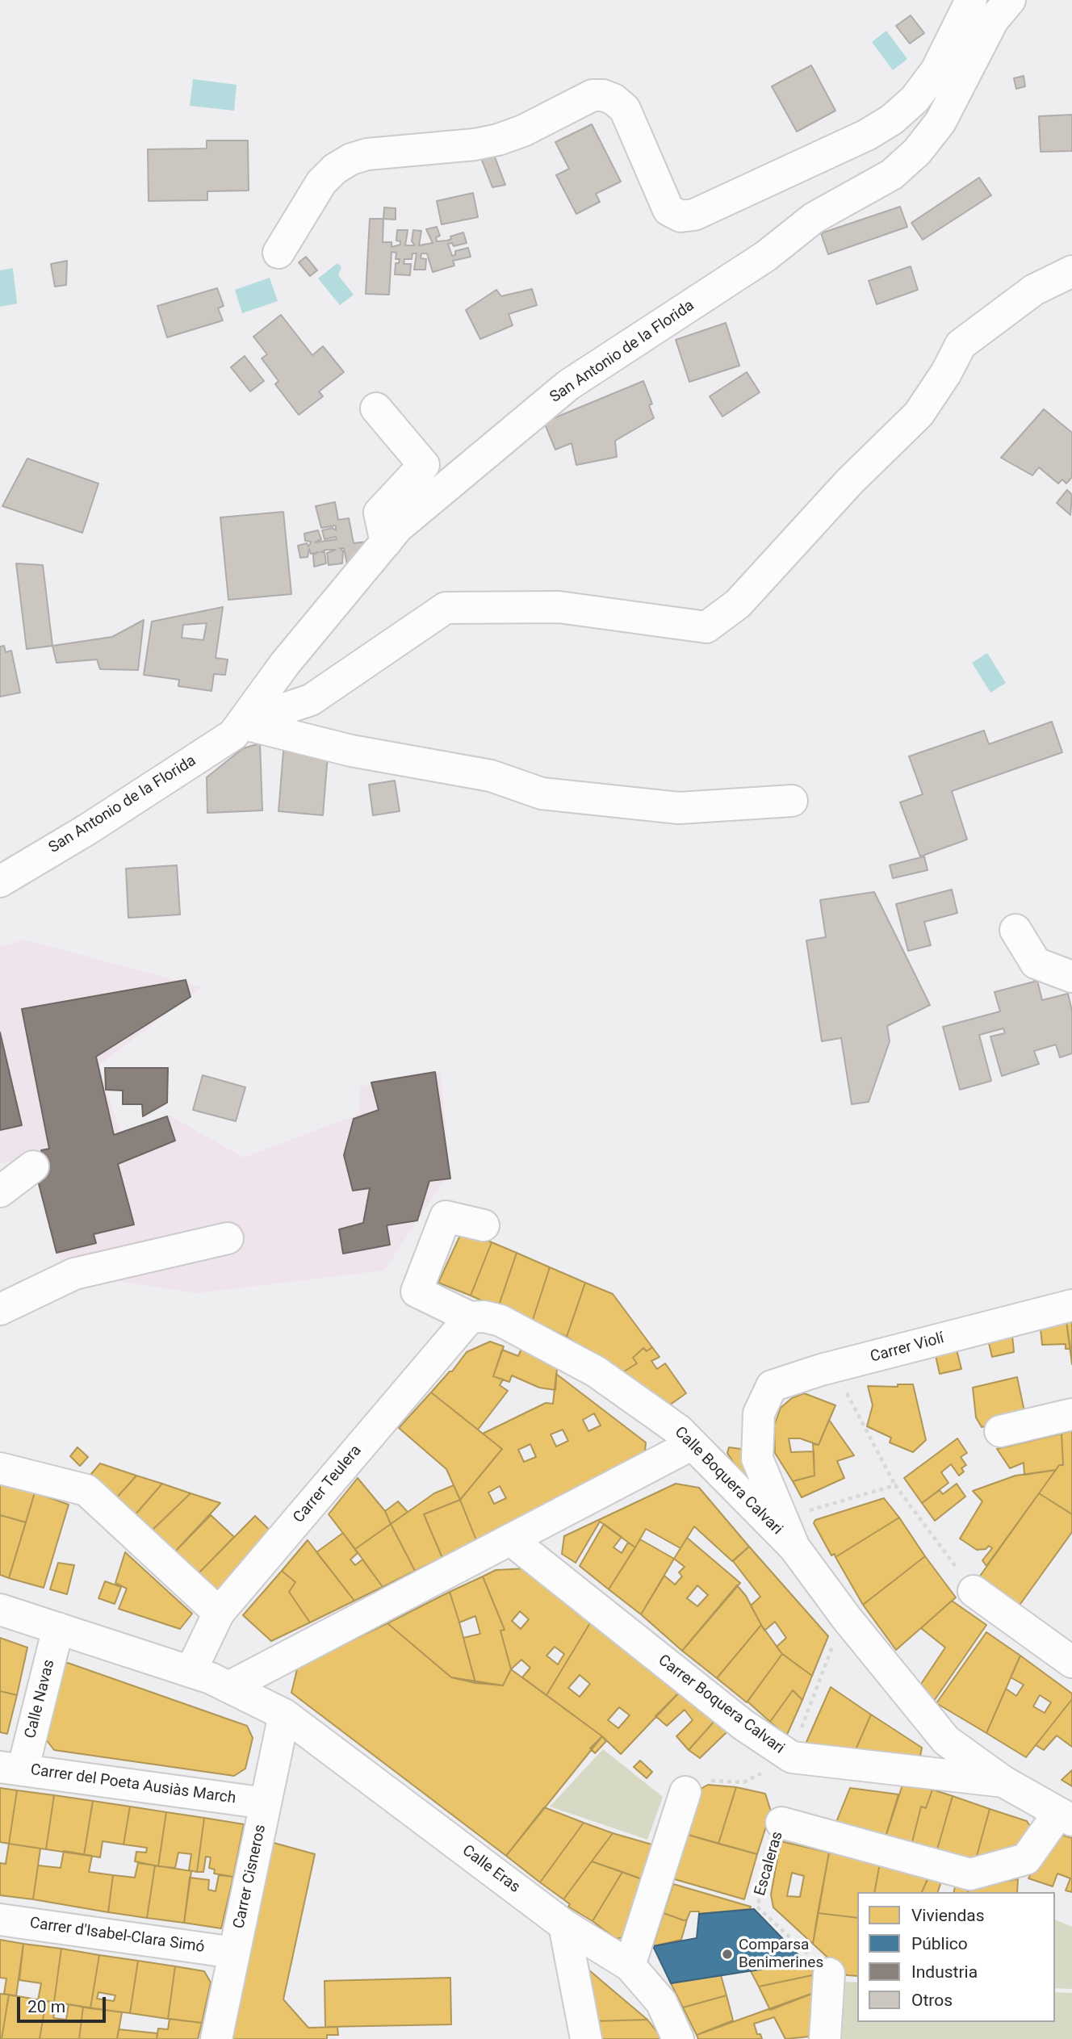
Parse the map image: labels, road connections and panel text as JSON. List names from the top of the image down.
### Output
{
  "streets": {
    "street": [
      "San Antonio de la Florida",
      "Carrer Violí",
      "Calle Boquera Calvari",
      "Carrer Teulera",
      "Calle Navas",
      "Carrer Boquera Calvari",
      "Carrer del Poeta Ausiàs March",
      "Calle Eras",
      "Carrer Cisneros",
      "Carrer d'Isabel-Clara Simó"
    ],
    "path": ["Escaleras"]
  },
  "crossings": [
    ["Carrer Violí", "Carrer Boquera Calvari"],
    ["Calle Boquera Calvari", "Carrer Teulera"],
    ["Calle Boquera Calvari", "Carrer Boquera Calvari"],
    ["Carrer Teulera", "Calle Eras"],
    ["Calle Navas", "Carrer del Poeta Ausiàs March"],
    ["Calle Navas", "Calle Eras"],
    ["Carrer del Poeta Ausiàs March", "Carrer Cisneros"],
    ["Calle Eras", "Carrer Cisneros"],
    ["Carrer Cisneros", "Carrer d'Isabel-Clara Simó"]
  ],
  "places": ["Comparsa Benimerines"],
  "legend": [
    "Viviendas",
    "Público",
    "Industria",
    "Otros"
  ],
  "scale_bar": "20 m"
}
